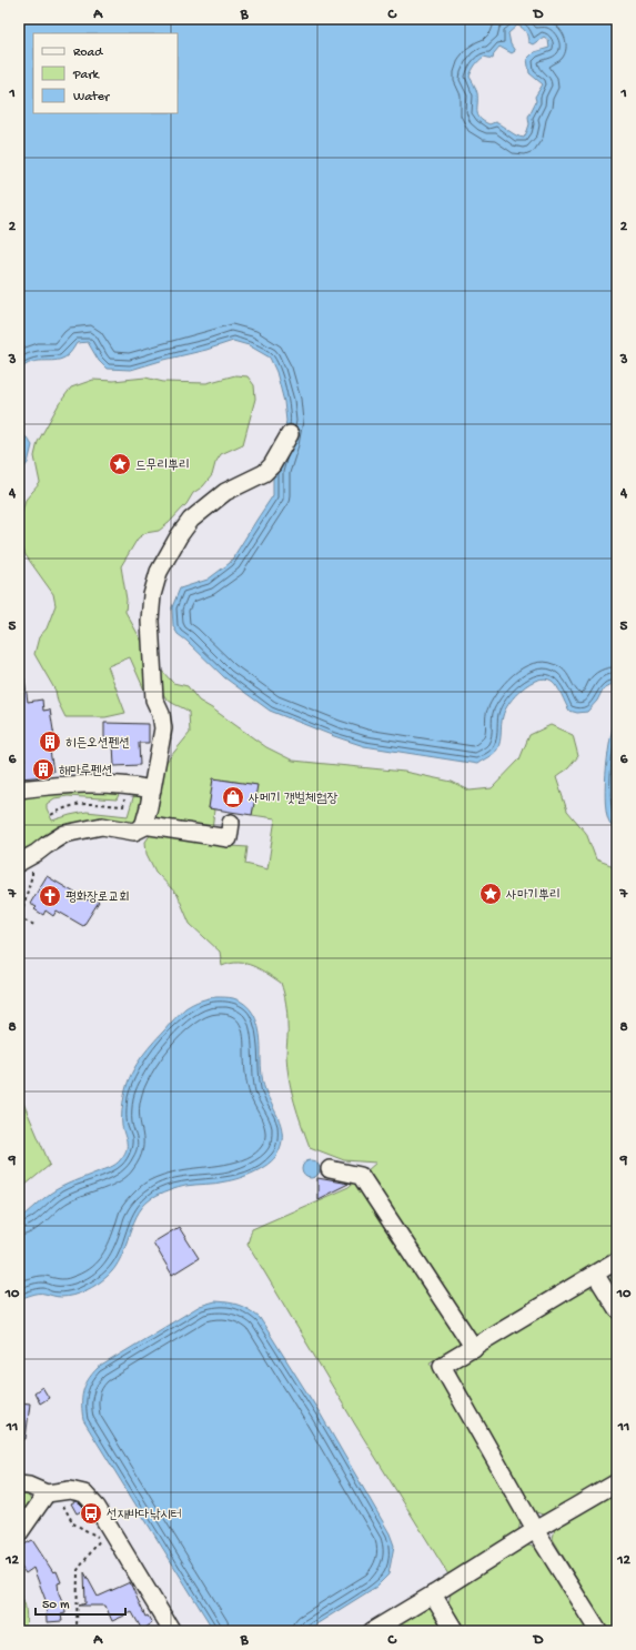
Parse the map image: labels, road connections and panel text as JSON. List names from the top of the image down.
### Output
{
  "places": {
    "place": ["드무리뿌리", "사마기뿌리"],
    "building": ["히든오션펜션", "해마루펜션"],
    "shop": ["사메기 갯벌체험장"],
    "church": ["평화장로교회"],
    "bus stop": ["선재바다낚시터"]
  },
  "legend": ["Road", "Park", "Water"],
  "scale_bar": "50 m",
  "grid": {
    "columns": [
      "A",
      "B",
      "C",
      "D"
    ],
    "rows": [
      "1",
      "2",
      "3",
      "4",
      "5",
      "6",
      "7",
      "8",
      "9",
      "10",
      "11",
      "12"
    ]
  }
}
